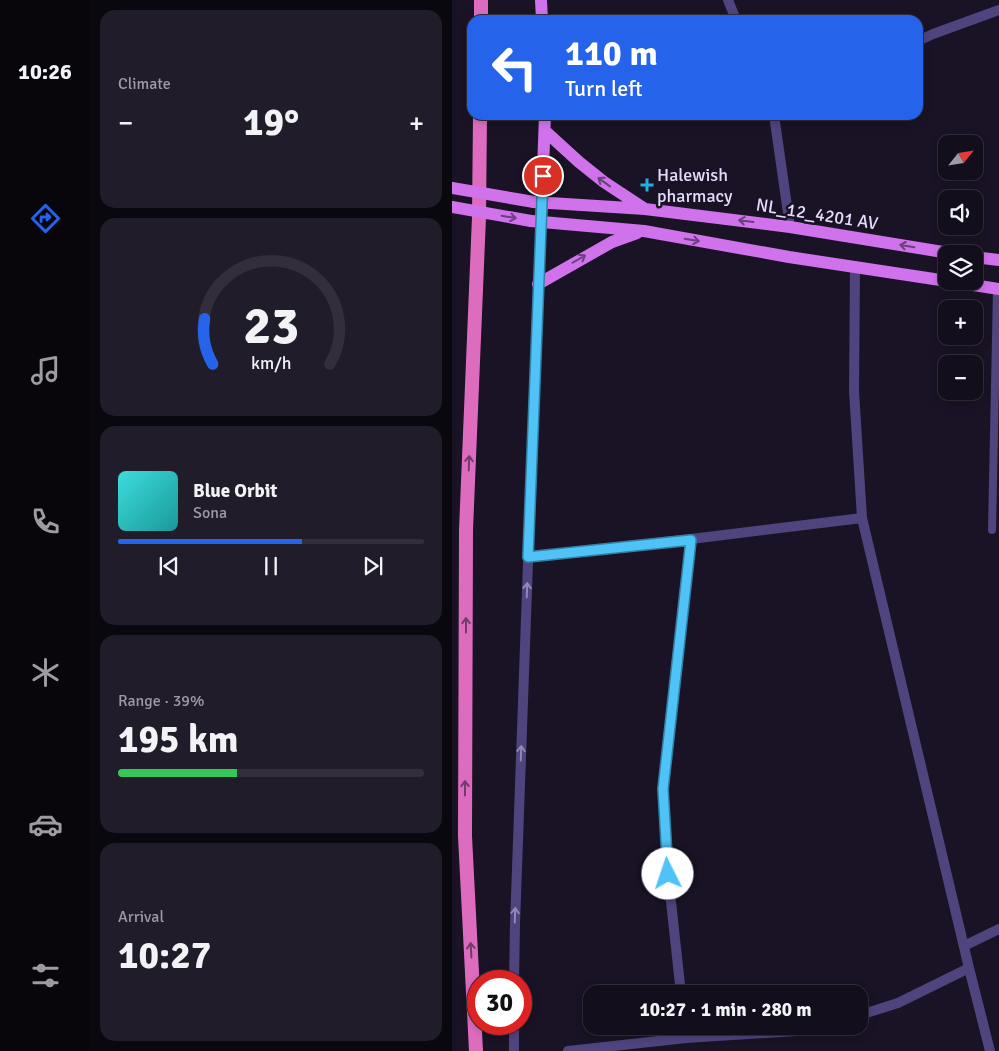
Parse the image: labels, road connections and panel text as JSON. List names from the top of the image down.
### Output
{
  "streets": {
    "main road": ["NL_12_4201 AV"]
  },
  "places": {
    "health": ["Halewish pharmacy"]
  },
  "north": "top right",
  "page": {
    "tabs": "10:26",
    "tile": [
      "Climate",
      ["Range · 39%", "195 km"],
      ["Arrival", "10:27"]
    ],
    "turn": ["110 m", "Turn left"],
    "heat": ["−", "19°", "+"],
    "map_buttons": ["+", "−"],
    "song": ["Blue Orbit", "Sona"],
    "limit": "30",
    "trip": "10:27 · 1 min · 280 m",
    "gauge": ["23", "km/h"]
  }
}
